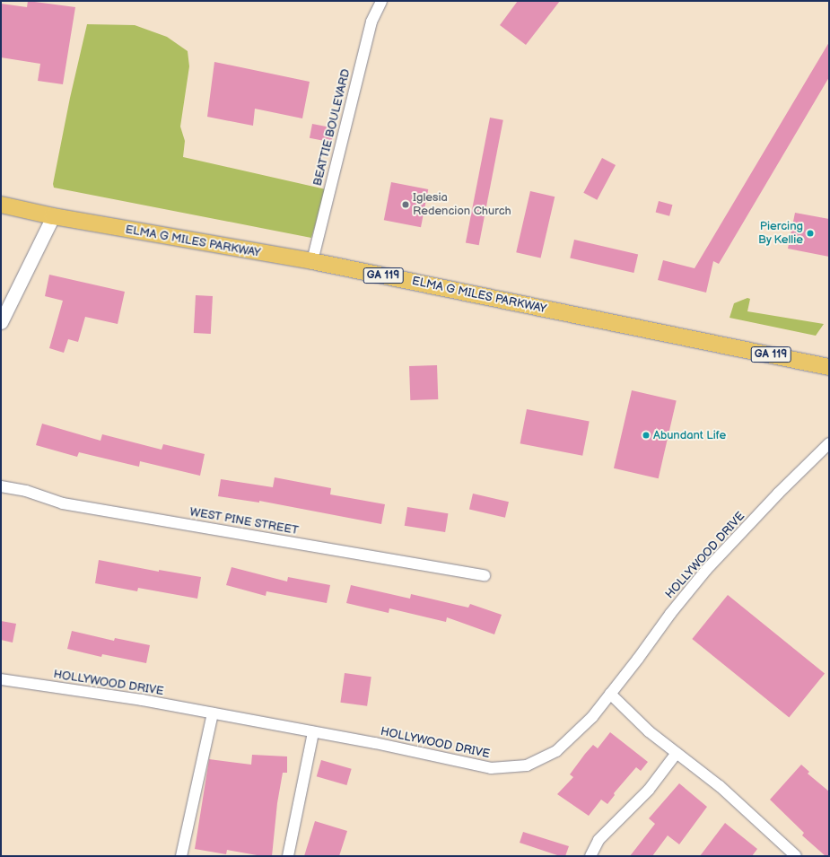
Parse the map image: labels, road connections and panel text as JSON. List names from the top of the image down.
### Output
{
  "streets": {
    "main road": ["ELMA G MILES PARKWAY", "GA 119"],
    "street": ["BEATTIE BOULEVARD", "WEST PINE STREET", "HOLLYWOOD DRIVE"]
  },
  "crossings": [
    ["BEATTIE BOULEVARD", "ELMA G MILES PARKWAY"]
  ],
  "places": ["Iglesia Redencion Church", "Piercing By Kellie", "Abundant Life"]
}
